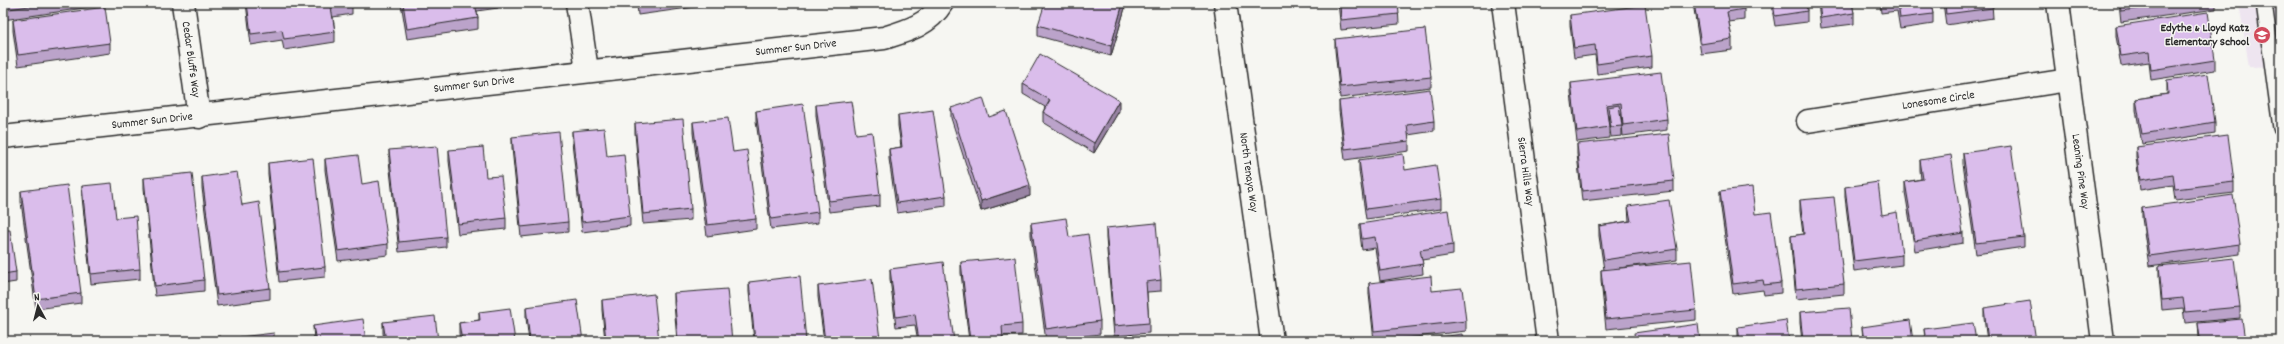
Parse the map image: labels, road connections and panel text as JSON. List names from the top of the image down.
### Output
{
  "streets": {
    "street": [
      "Summer Sun Drive",
      "Cedar Bluffs Way",
      "Lonesome Circle",
      "North Tenaya Way",
      "Sierra Hills Way",
      "Leaning Pine Way"
    ]
  },
  "crossings": [
    ["Summer Sun Drive", "Cedar Bluffs Way"],
    ["Lonesome Circle", "Leaning Pine Way"]
  ],
  "places": {
    "school or university": ["Edythe & Lloyd Katz Elementary School"]
  },
  "north": "top"
}
